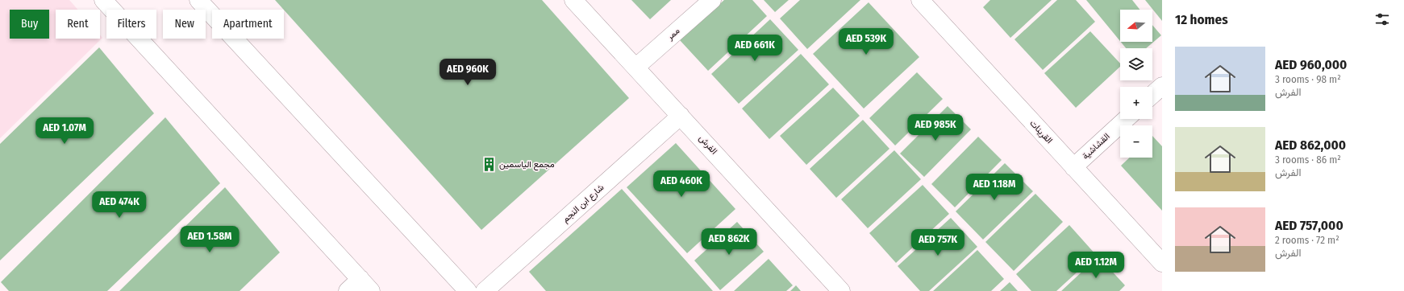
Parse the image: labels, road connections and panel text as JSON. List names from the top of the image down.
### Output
{
  "streets": {
    "street": [
      "ممر",
      "القرينات",
      "الفرش",
      "القشاشية",
      "شارع ابن النجم"
    ]
  },
  "crossings": [
    ["ممر", "الفرش"],
    ["القرينات", "القشاشية"],
    ["الفرش", "شارع ابن النجم"]
  ],
  "places": {
    "building": ["مجمع الياسمين"]
  },
  "north": "left",
  "page": {
    "heading": "12 homes",
    "map_buttons": ["+", "−"],
    "chip": [
      "Buy",
      "Rent",
      "Filters",
      "New",
      "Apartment"
    ],
    "price": [
      "AED 539K",
      "AED 661K",
      "AED 960K",
      "AED 985K",
      "AED 1.07M",
      "AED 460K",
      "AED 1.18M",
      "AED 474K",
      "AED 1.58M",
      "AED 862K",
      "AED 757K",
      "AED 1.12M"
    ],
    "list": [
      {
        "name": "AED 960,000",
        "note": "3 rooms · 98 m² · الفرش"
      },
      {
        "name": "AED 862,000",
        "note": "3 rooms · 86 m² · الفرش"
      },
      {
        "name": "AED 757,000",
        "note": "2 rooms · 72 m² · الفرش"
      }
    ]
  }
}
